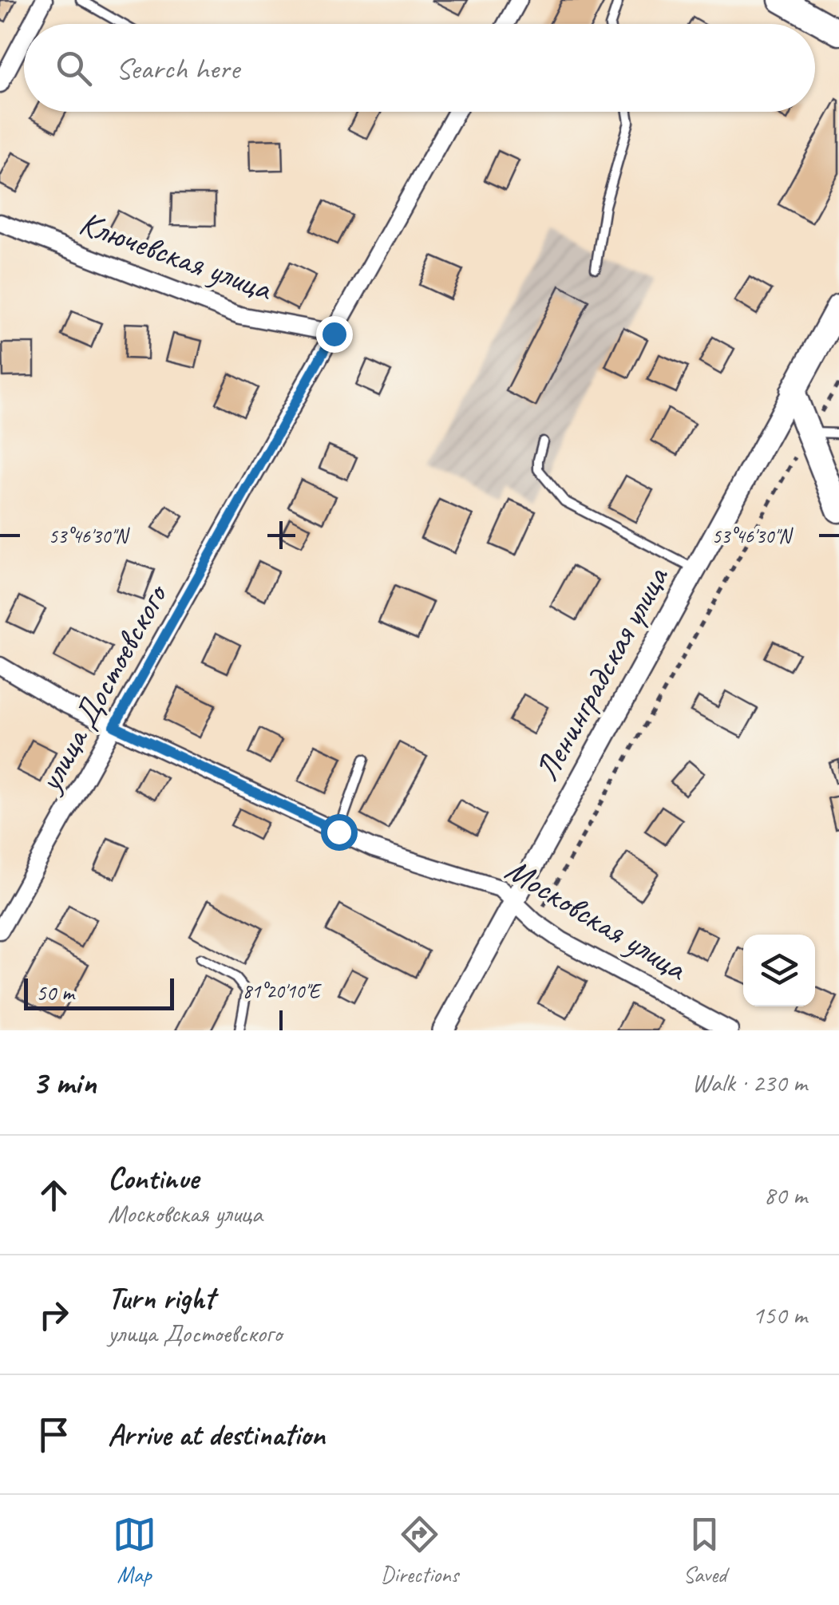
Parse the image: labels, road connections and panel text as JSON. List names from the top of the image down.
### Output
{
  "streets": {
    "main road": ["Ленинградская улица"],
    "street": ["Ключевская улица", "улица Достоевского", "Московская улица"]
  },
  "crossings": [
    ["Ключевская улица", "улица Достоевского"],
    ["Ленинградская улица", "Московская улица"],
    ["улица Достоевского", "Московская улица"]
  ],
  "scale_bar": "50 m",
  "page": {
    "search": "Search here",
    "scale": "50 m",
    "heading": ["3 min", "Walk · 230 m"],
    "list": [
      ["Continue", "Московская улица", "80 m"],
      ["Turn right", "улица Достоевского", "150 m"],
      "Arrive at destination"
    ],
    "nav": ["Map", "Directions", "Saved"]
  },
  "coordinates": ["53°46'30\"N", "81°20'10\"E"]
}
